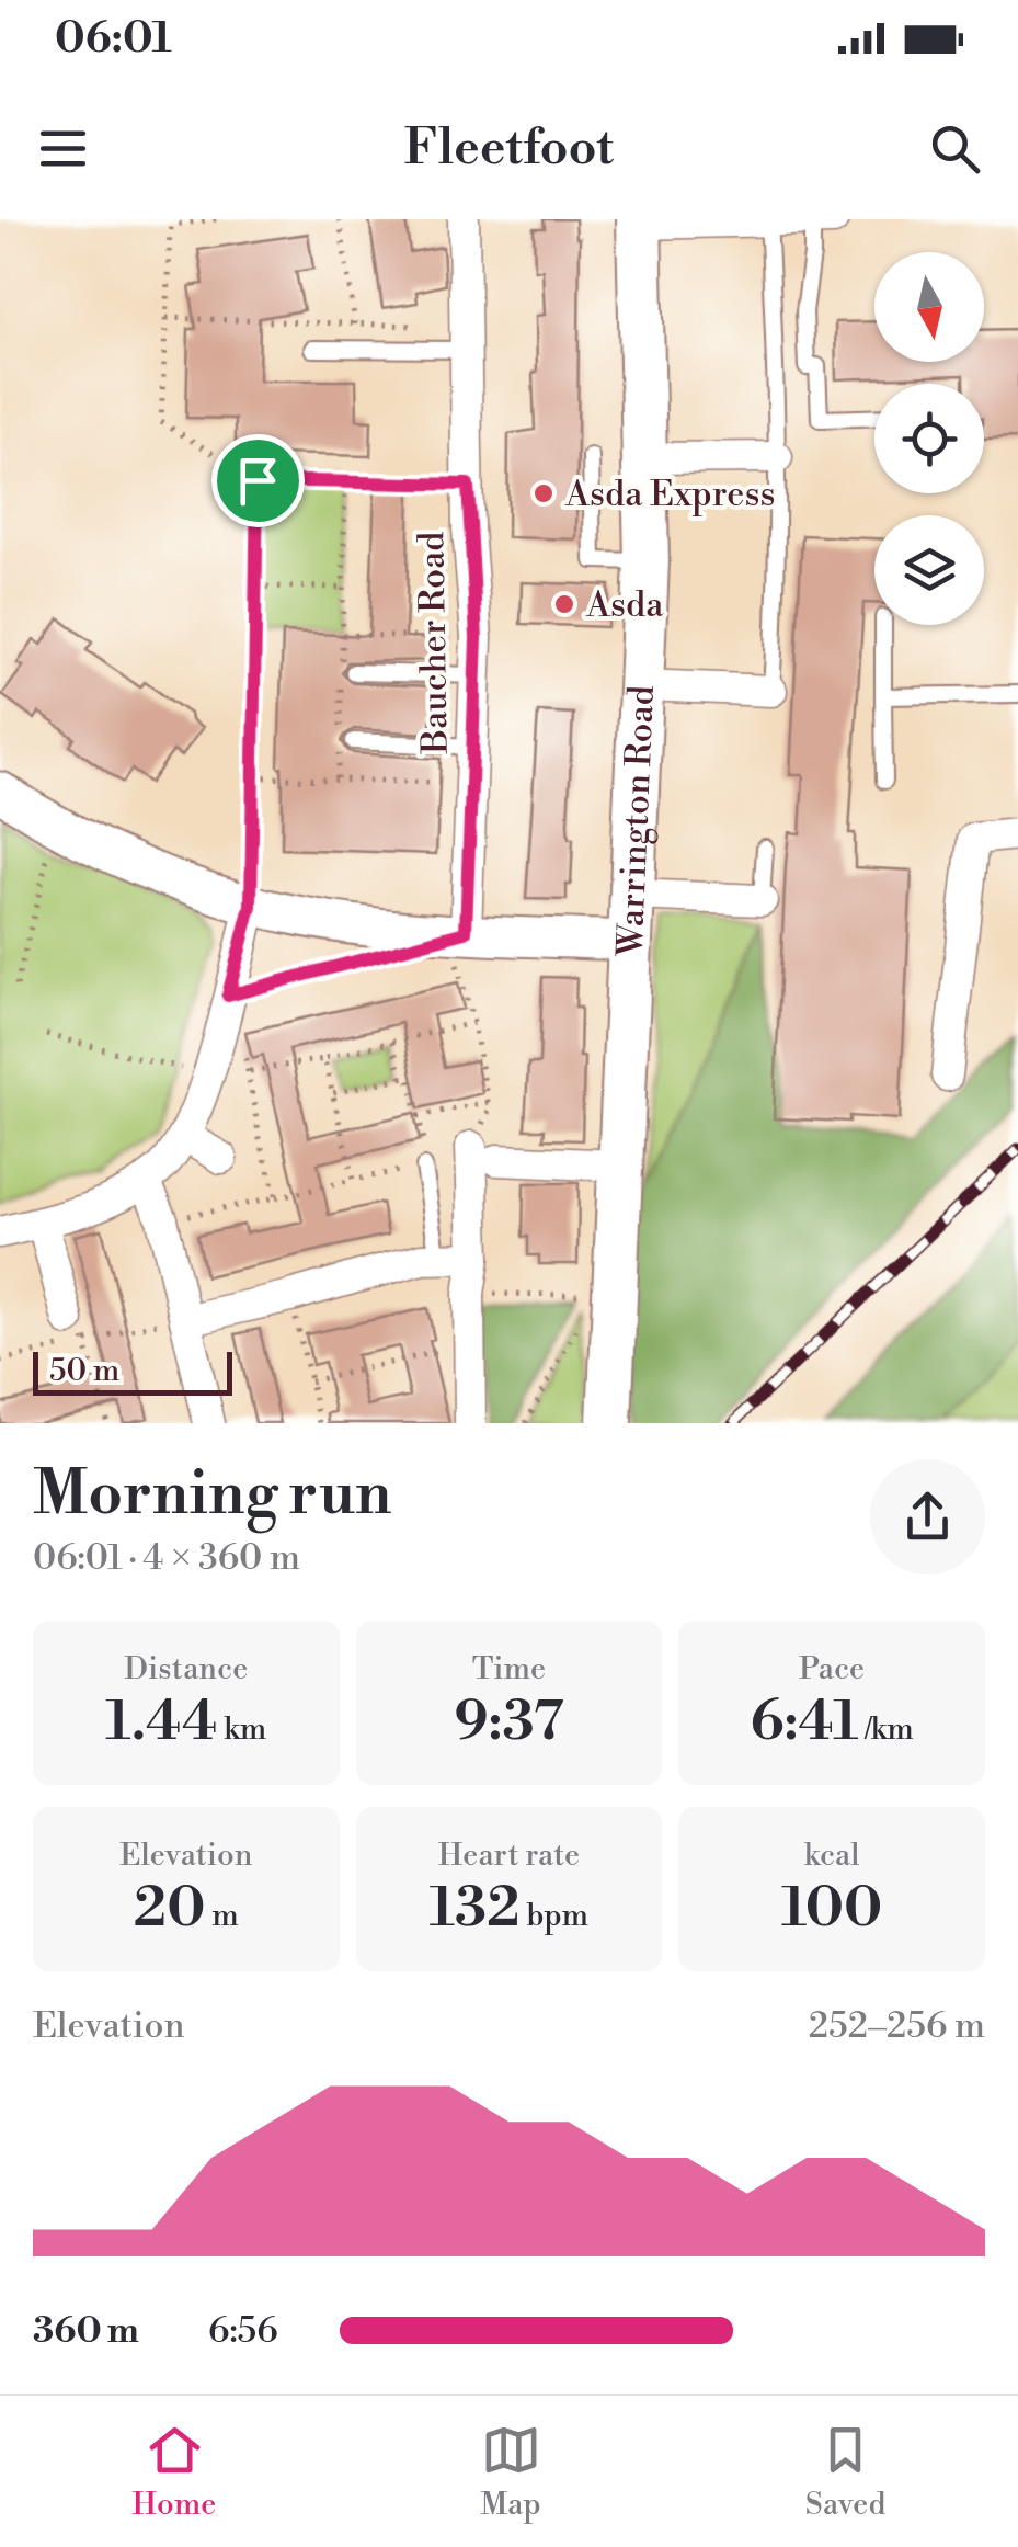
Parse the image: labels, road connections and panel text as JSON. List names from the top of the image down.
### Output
{
  "streets": {
    "main road": ["Warrington Road"],
    "street": ["Baucher Road"]
  },
  "places": ["Asda Express", "Asda"],
  "scale_bar": "50 m",
  "north": "bottom",
  "page": {
    "status": "06:01",
    "header": "Fleetfoot",
    "scale": "50 m",
    "heading": ["Morning run", "06:01 · 4 × 360 m"],
    "stats": [
      ["Distance", "1.44 km"],
      ["Time", "9:37"],
      ["Pace", "6:41 /km"],
      ["Elevation", "20 m"],
      ["Heart rate", "132 bpm"],
      ["kcal", "100"]
    ],
    "chart": ["Elevation", "252–256 m"],
    "list": [
      {
        "name": "360 m",
        "note": "6:56"
      }
    ],
    "tabs": ["Home", "Map", "Saved"]
  }
}
